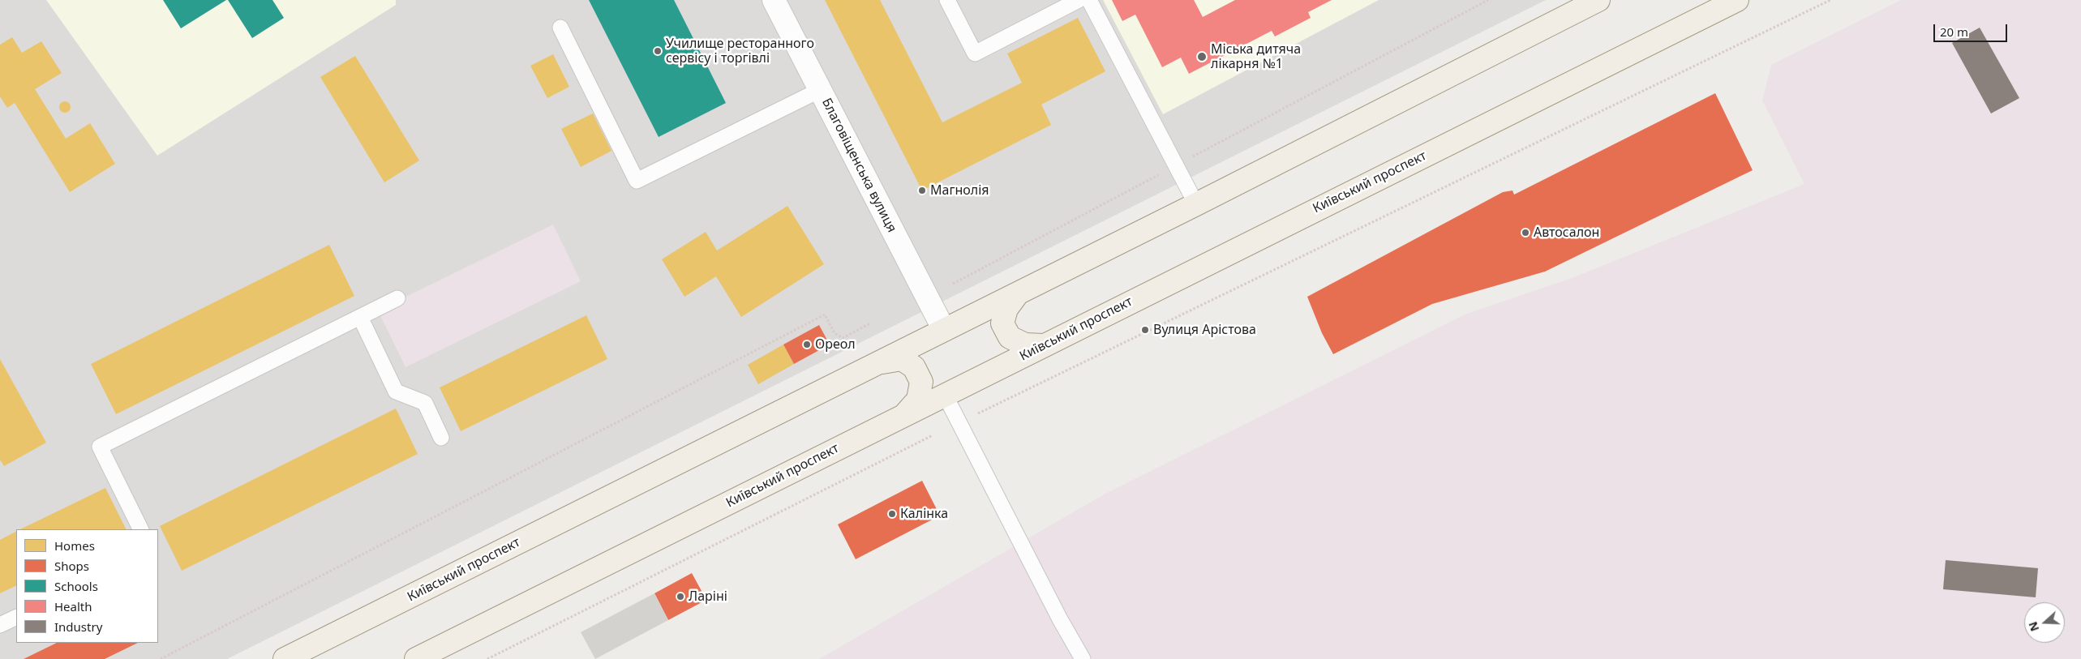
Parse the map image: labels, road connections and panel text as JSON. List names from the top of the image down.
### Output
{
  "streets": {
    "main road": ["Київський проспект"],
    "street": ["Благовіщенська вулиця"]
  },
  "crossings": [
    ["Благовіщенська вулиця", "Київський проспект"]
  ],
  "places": [
    "Училище ресторанного сервісу і торгівлі",
    "Міська дитяча лікарня №1",
    "Магнолія",
    "Автосалон",
    "Вулиця Арістова",
    "Ореол",
    "Калінка",
    "Ларіні"
  ],
  "legend": [
    "Homes",
    "Shops",
    "Schools",
    "Health",
    "Industry"
  ],
  "scale_bar": "20 m",
  "north": "left"
}
